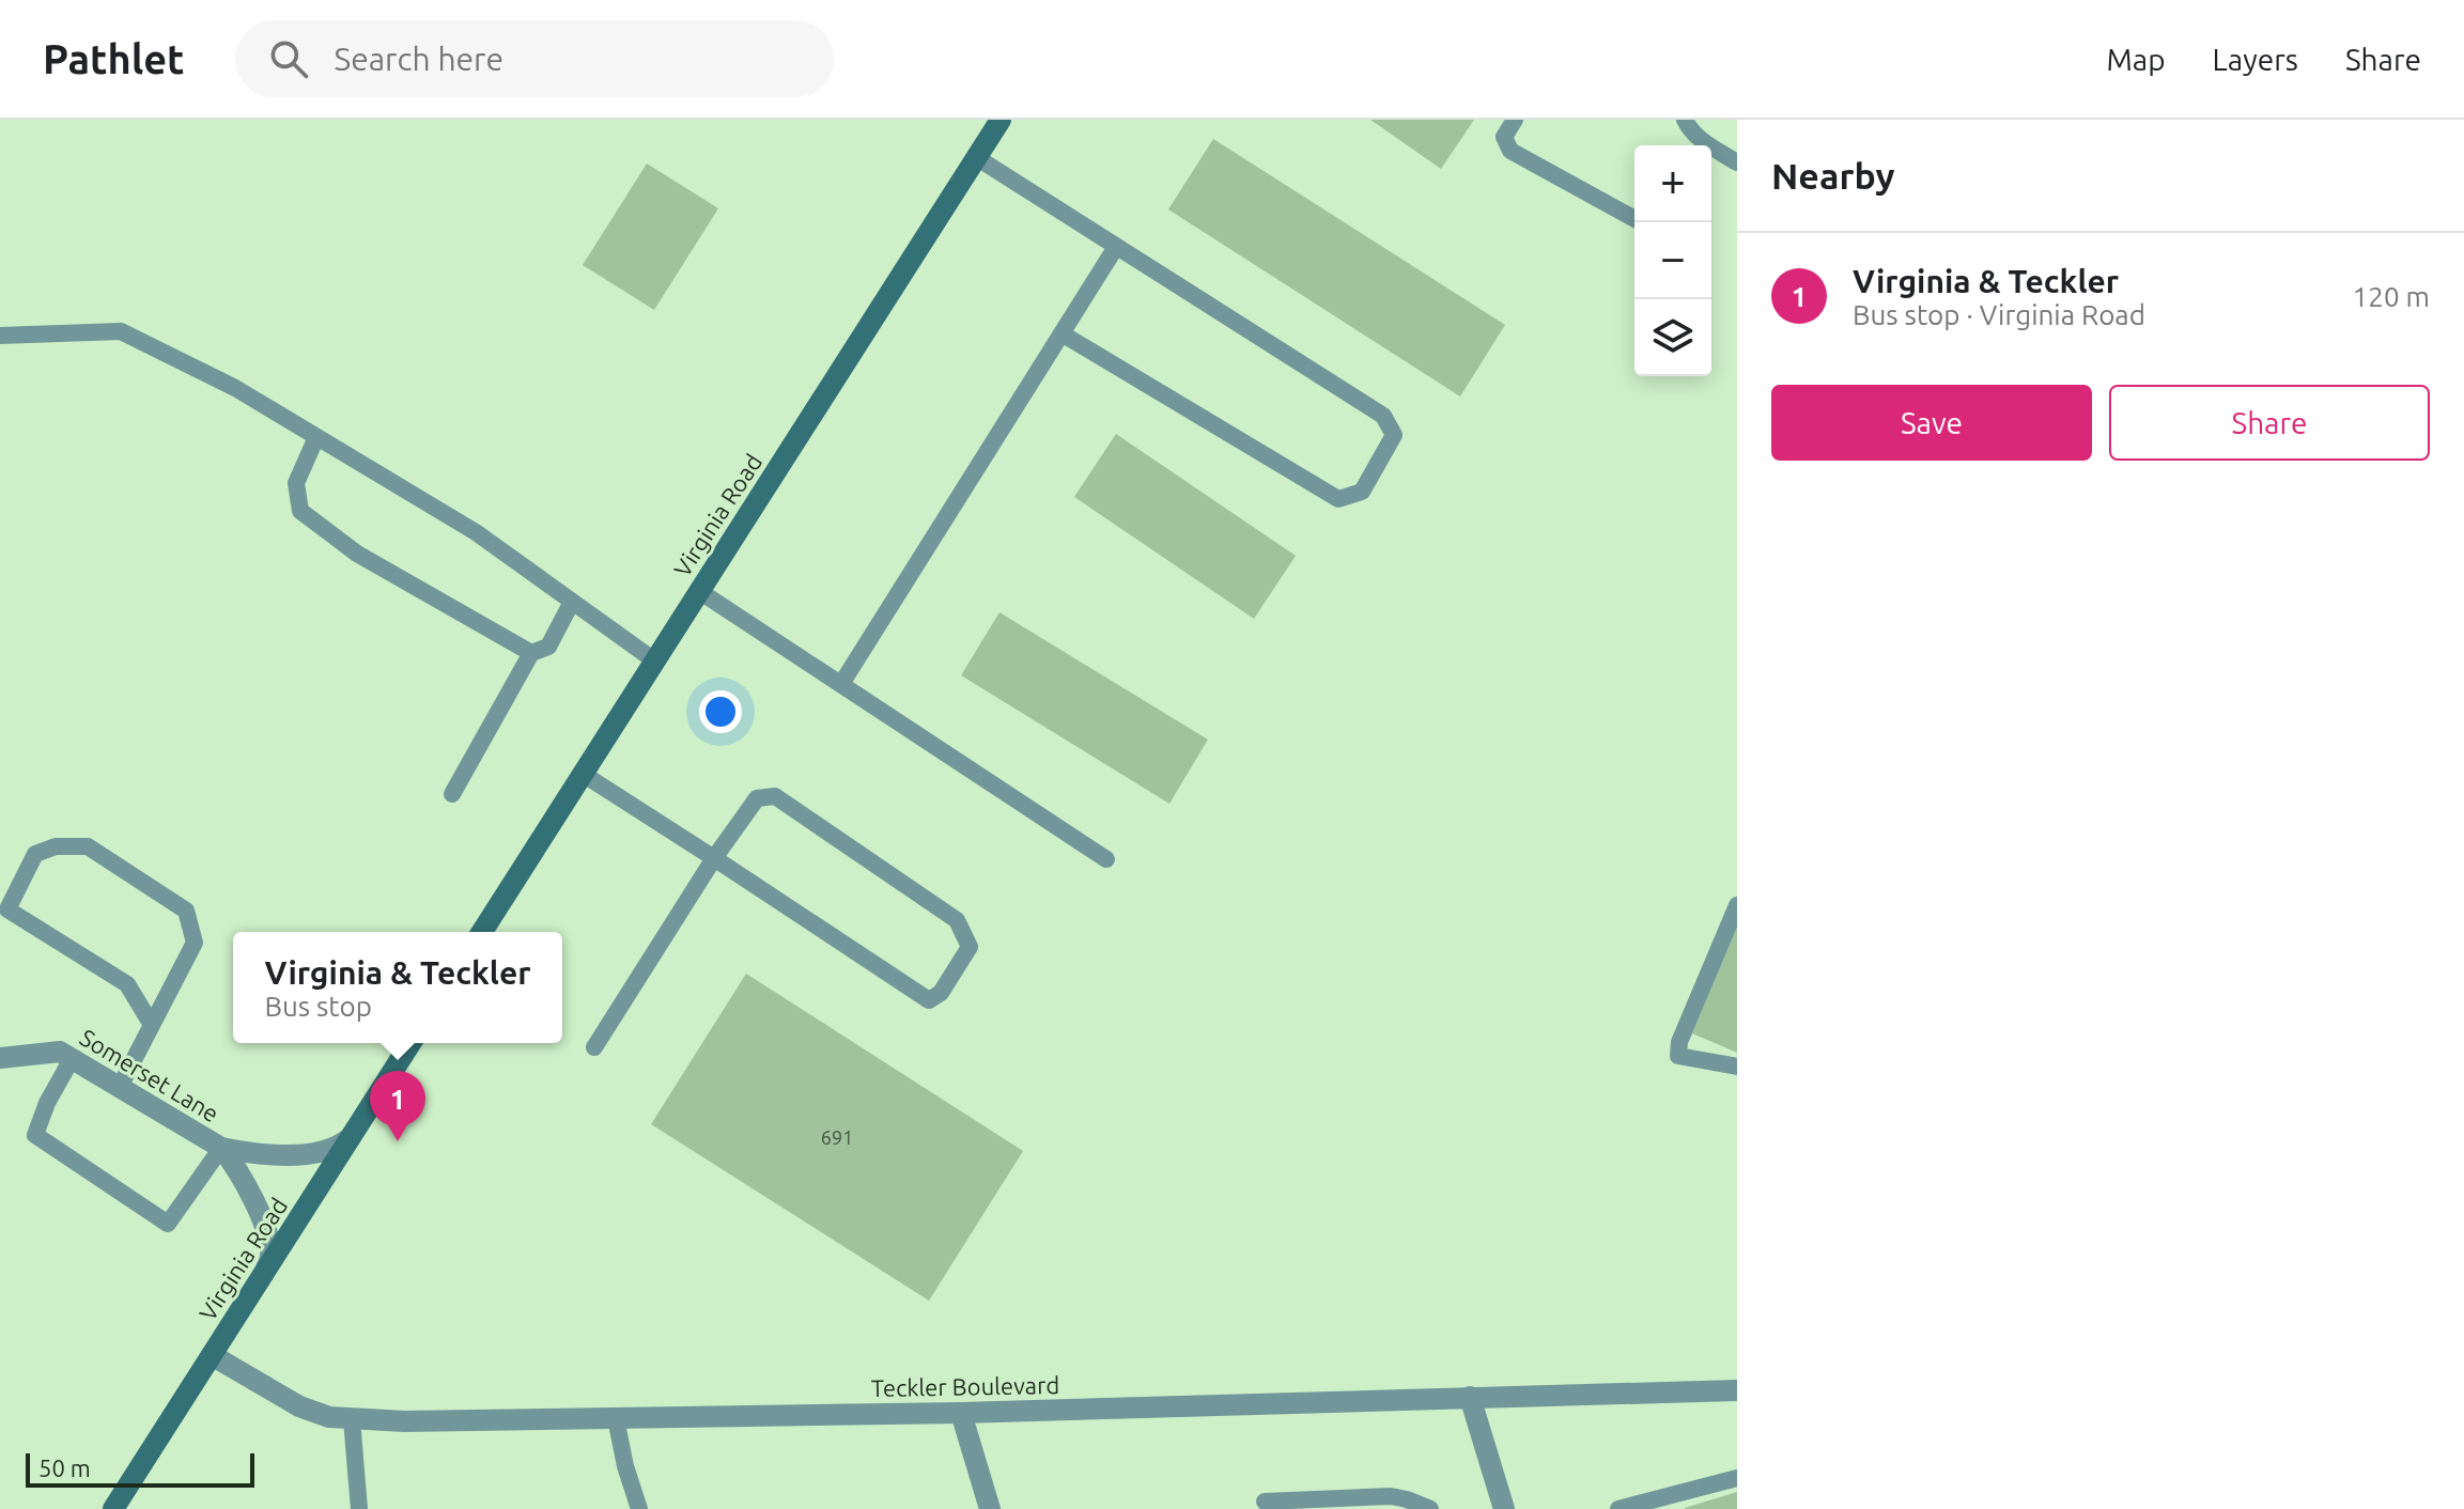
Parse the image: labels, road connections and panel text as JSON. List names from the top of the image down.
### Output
{
  "streets": {
    "street": ["Virginia Road", "Somerset Lane", "Teckler Boulevard"]
  },
  "crossings": [
    ["Virginia Road", "Somerset Lane"],
    ["Virginia Road", "Teckler Boulevard"]
  ],
  "house_numbers": ["691"],
  "scale_bar": "50 m",
  "page": {
    "header": "Pathlet",
    "search": "Search here",
    "nav": ["Map", "Layers", "Share"],
    "heading": "Nearby",
    "map_buttons": ["+", "−"],
    "list": [
      {
        "mark": "1",
        "name": "Virginia & Teckler",
        "note": "Bus stop · Virginia Road",
        "value": "120 m"
      }
    ],
    "buttons": ["Save", "Share"],
    "popup": ["Virginia & Teckler", "Bus stop"],
    "pins": "1",
    "scale": "50 m"
  }
}
